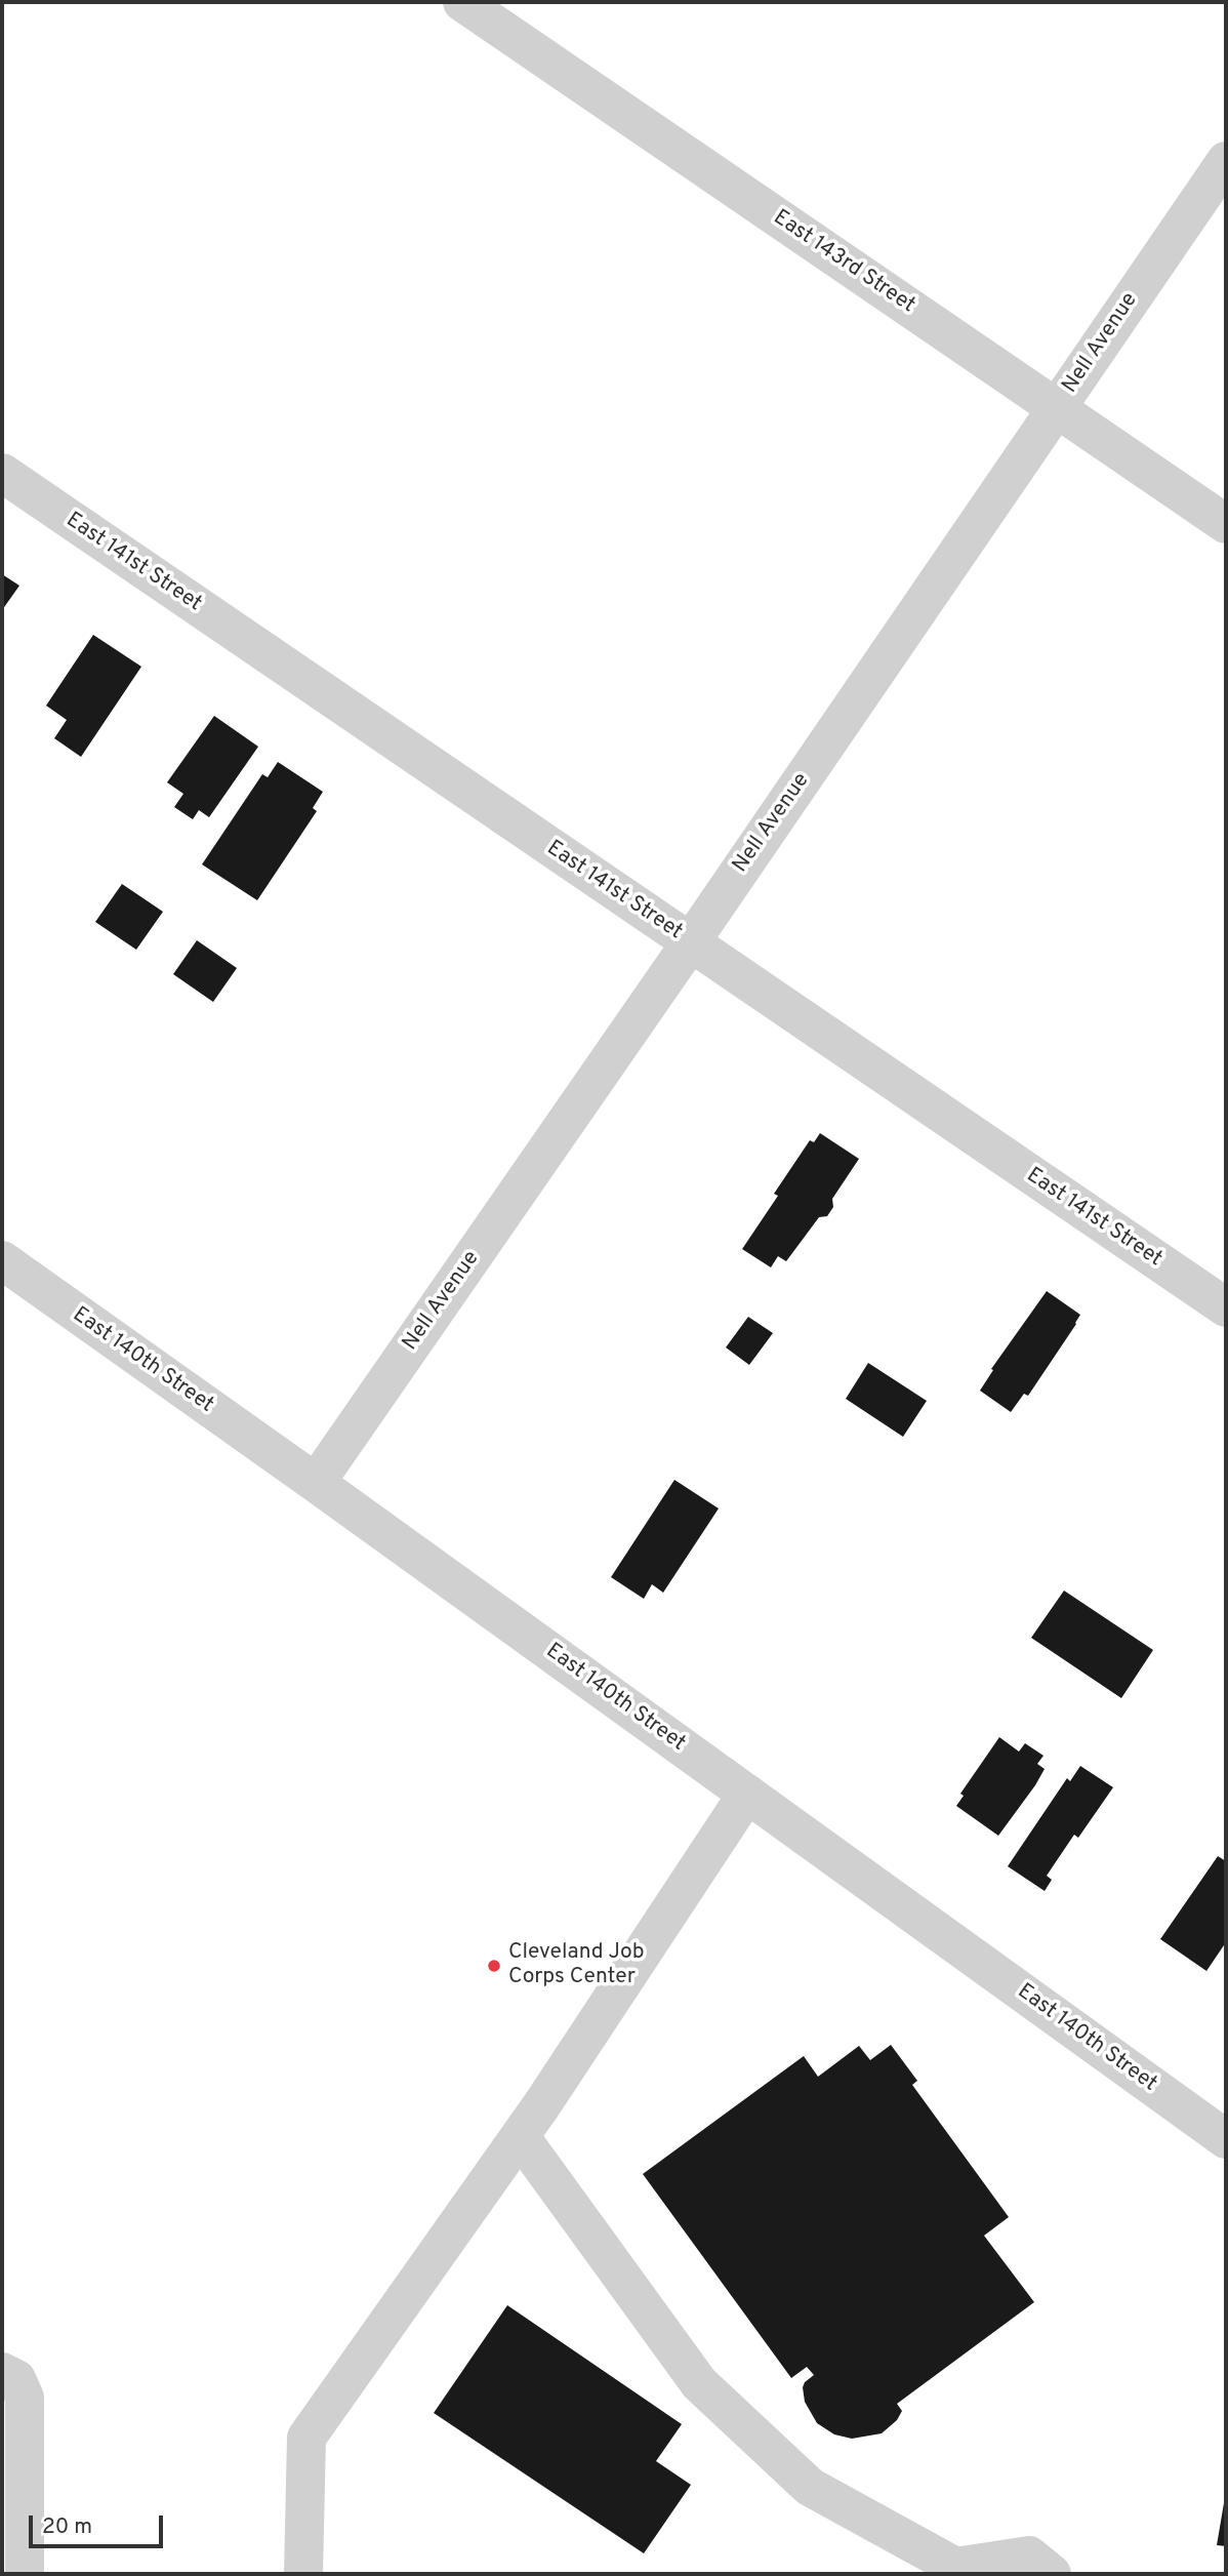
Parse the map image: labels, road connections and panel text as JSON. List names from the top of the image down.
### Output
{
  "streets": {
    "street": [
      "East 143rd Street",
      "Nell Avenue",
      "East 141st Street",
      "East 140th Street"
    ]
  },
  "crossings": [
    ["East 143rd Street", "Nell Avenue"],
    ["Nell Avenue", "East 141st Street"],
    ["Nell Avenue", "East 140th Street"]
  ],
  "places": ["Cleveland Job Corps Center"],
  "scale_bar": "20 m"
}
